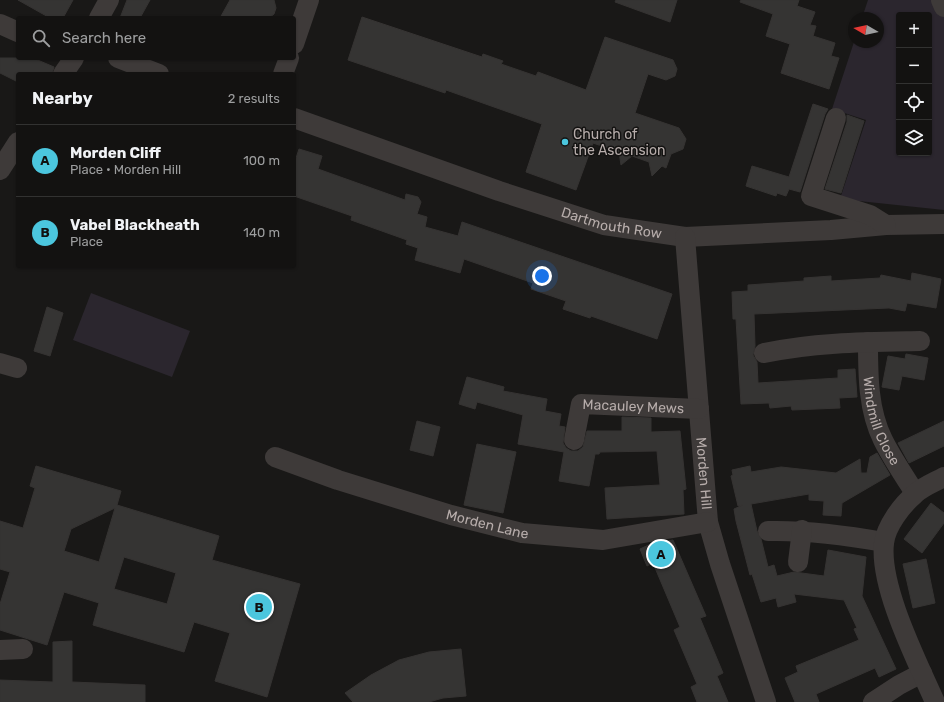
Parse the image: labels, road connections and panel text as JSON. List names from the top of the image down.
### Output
{
  "streets": {
    "street": [
      "Dartmouth Row",
      "Macauley Mews",
      "Windmill Close",
      "Morden Hill",
      "Morden Lane"
    ]
  },
  "crossings": [
    ["Dartmouth Row", "Morden Hill"],
    ["Macauley Mews", "Morden Hill"],
    ["Morden Hill", "Morden Lane"]
  ],
  "places": ["Church of the Ascension"],
  "north": "left",
  "page": {
    "map_buttons": ["+", "−"],
    "search": "Search here",
    "heading": ["Nearby", "2 results"],
    "list": [
      {
        "mark": "A",
        "name": "Morden Cliff",
        "note": "Place · Morden Hill",
        "value": "100 m"
      },
      {
        "mark": "B",
        "name": "Vabel Blackheath",
        "note": "Place",
        "value": "140 m"
      }
    ],
    "pins": ["A", "B"]
  }
}
